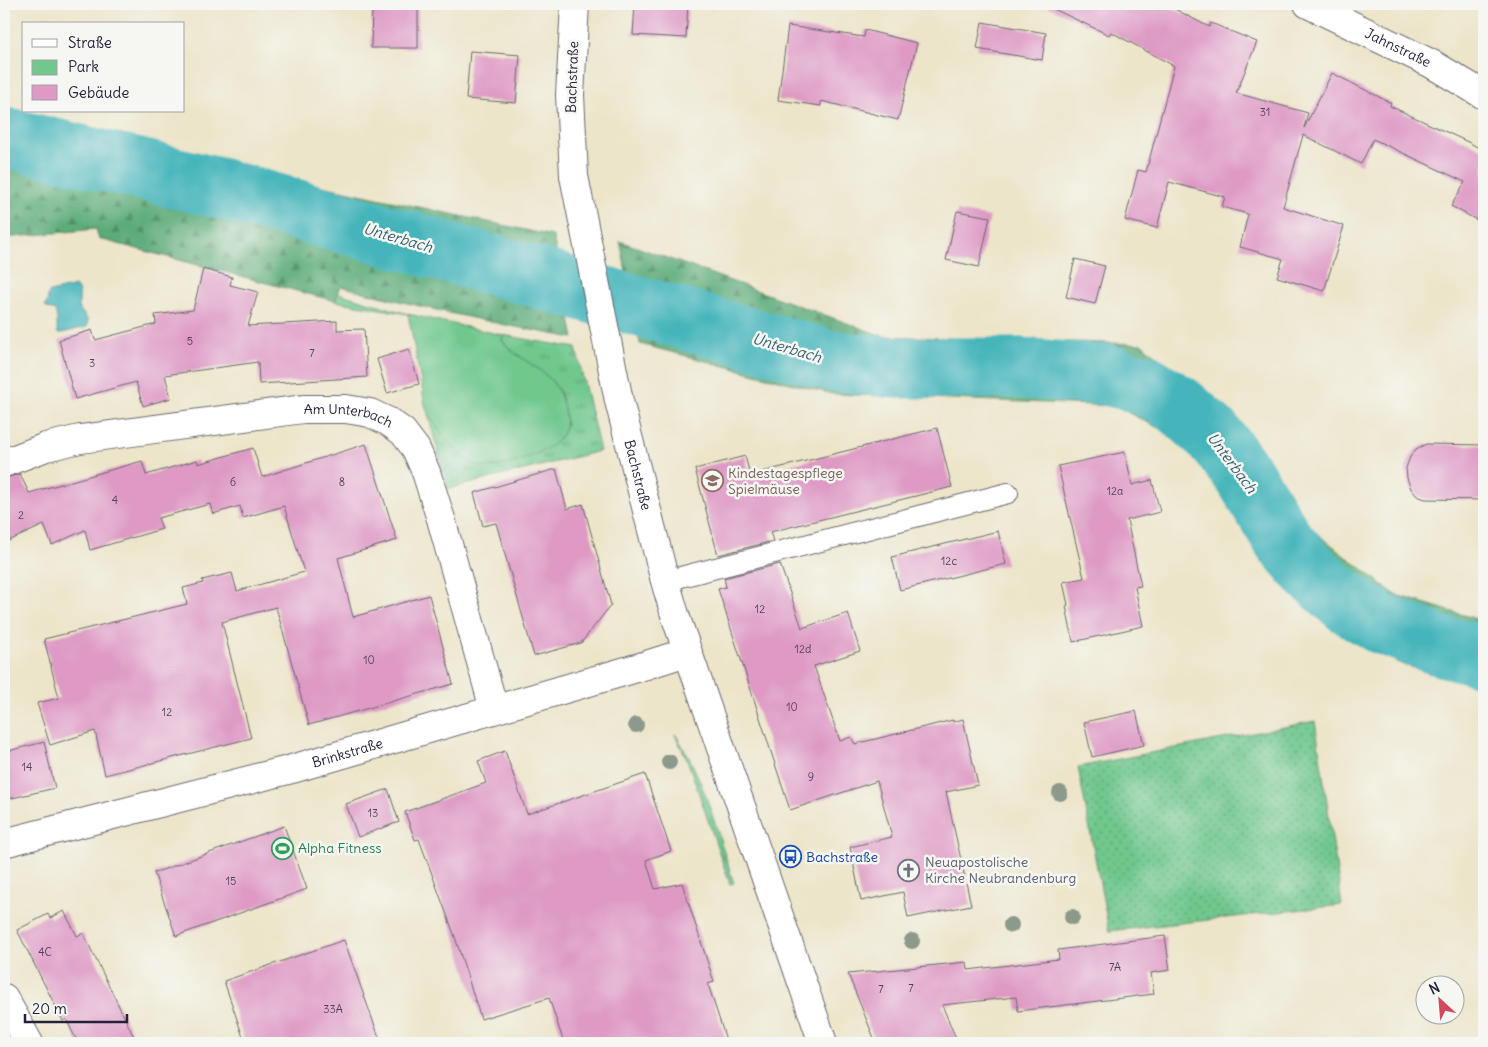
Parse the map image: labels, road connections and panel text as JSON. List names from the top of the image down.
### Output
{
  "streets": {
    "street": [
      "Jahnstraße",
      "Bachstraße",
      "Am Unterbach",
      "Brinkstraße"
    ]
  },
  "crossings": [
    ["Bachstraße", "Brinkstraße"],
    ["Am Unterbach", "Brinkstraße"]
  ],
  "water": ["Unterbach"],
  "places": {
    "school or university": ["Kindestagespflege Spielmäuse"],
    "sports": ["Alpha Fitness"],
    "bus stop": ["Bachstraße"],
    "church": ["Neuapostolische Kirche Neubrandenburg"]
  },
  "house_numbers": [
    "31",
    "5",
    "7",
    "3",
    "6",
    "8",
    "12a",
    "4",
    "2",
    "12c",
    "12",
    "12d",
    "10",
    "10",
    "12",
    "14",
    "9",
    "13",
    "15",
    "4C",
    "7A",
    "7",
    "7",
    "33A"
  ],
  "legend": ["Straße", "Park", "Gebäude"],
  "scale_bar": "20 m",
  "north": "top left"
}
